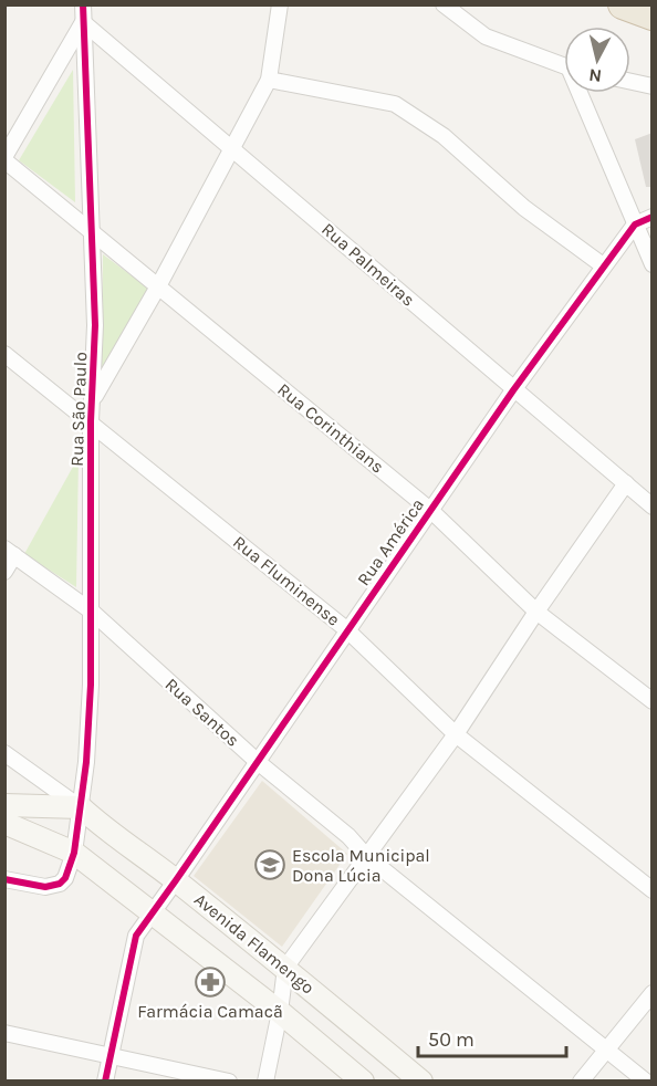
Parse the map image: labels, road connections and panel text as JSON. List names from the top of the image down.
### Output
{
  "streets": {
    "street": [
      "Rua Palmeiras",
      "Rua São Paulo",
      "Rua Corinthians",
      "Rua América",
      "Rua Fluminense",
      "Rua Santos",
      "Avenida Flamengo"
    ]
  },
  "crossings": [
    ["Rua Palmeiras", "Rua São Paulo"],
    ["Rua Palmeiras", "Rua América"],
    ["Rua São Paulo", "Rua Corinthians"],
    ["Rua São Paulo", "Rua Fluminense"],
    ["Rua São Paulo", "Rua Santos"],
    ["Rua São Paulo", "Avenida Flamengo"],
    ["Rua Corinthians", "Rua América"],
    ["Rua América", "Rua Fluminense"],
    ["Rua América", "Rua Santos"],
    ["Rua América", "Avenida Flamengo"]
  ],
  "places": {
    "school or university": ["Escola Municipal Dona Lúcia"],
    "pharmacy": ["Farmácia Camacã"]
  },
  "scale_bar": "50 m",
  "north": "bottom"
}
